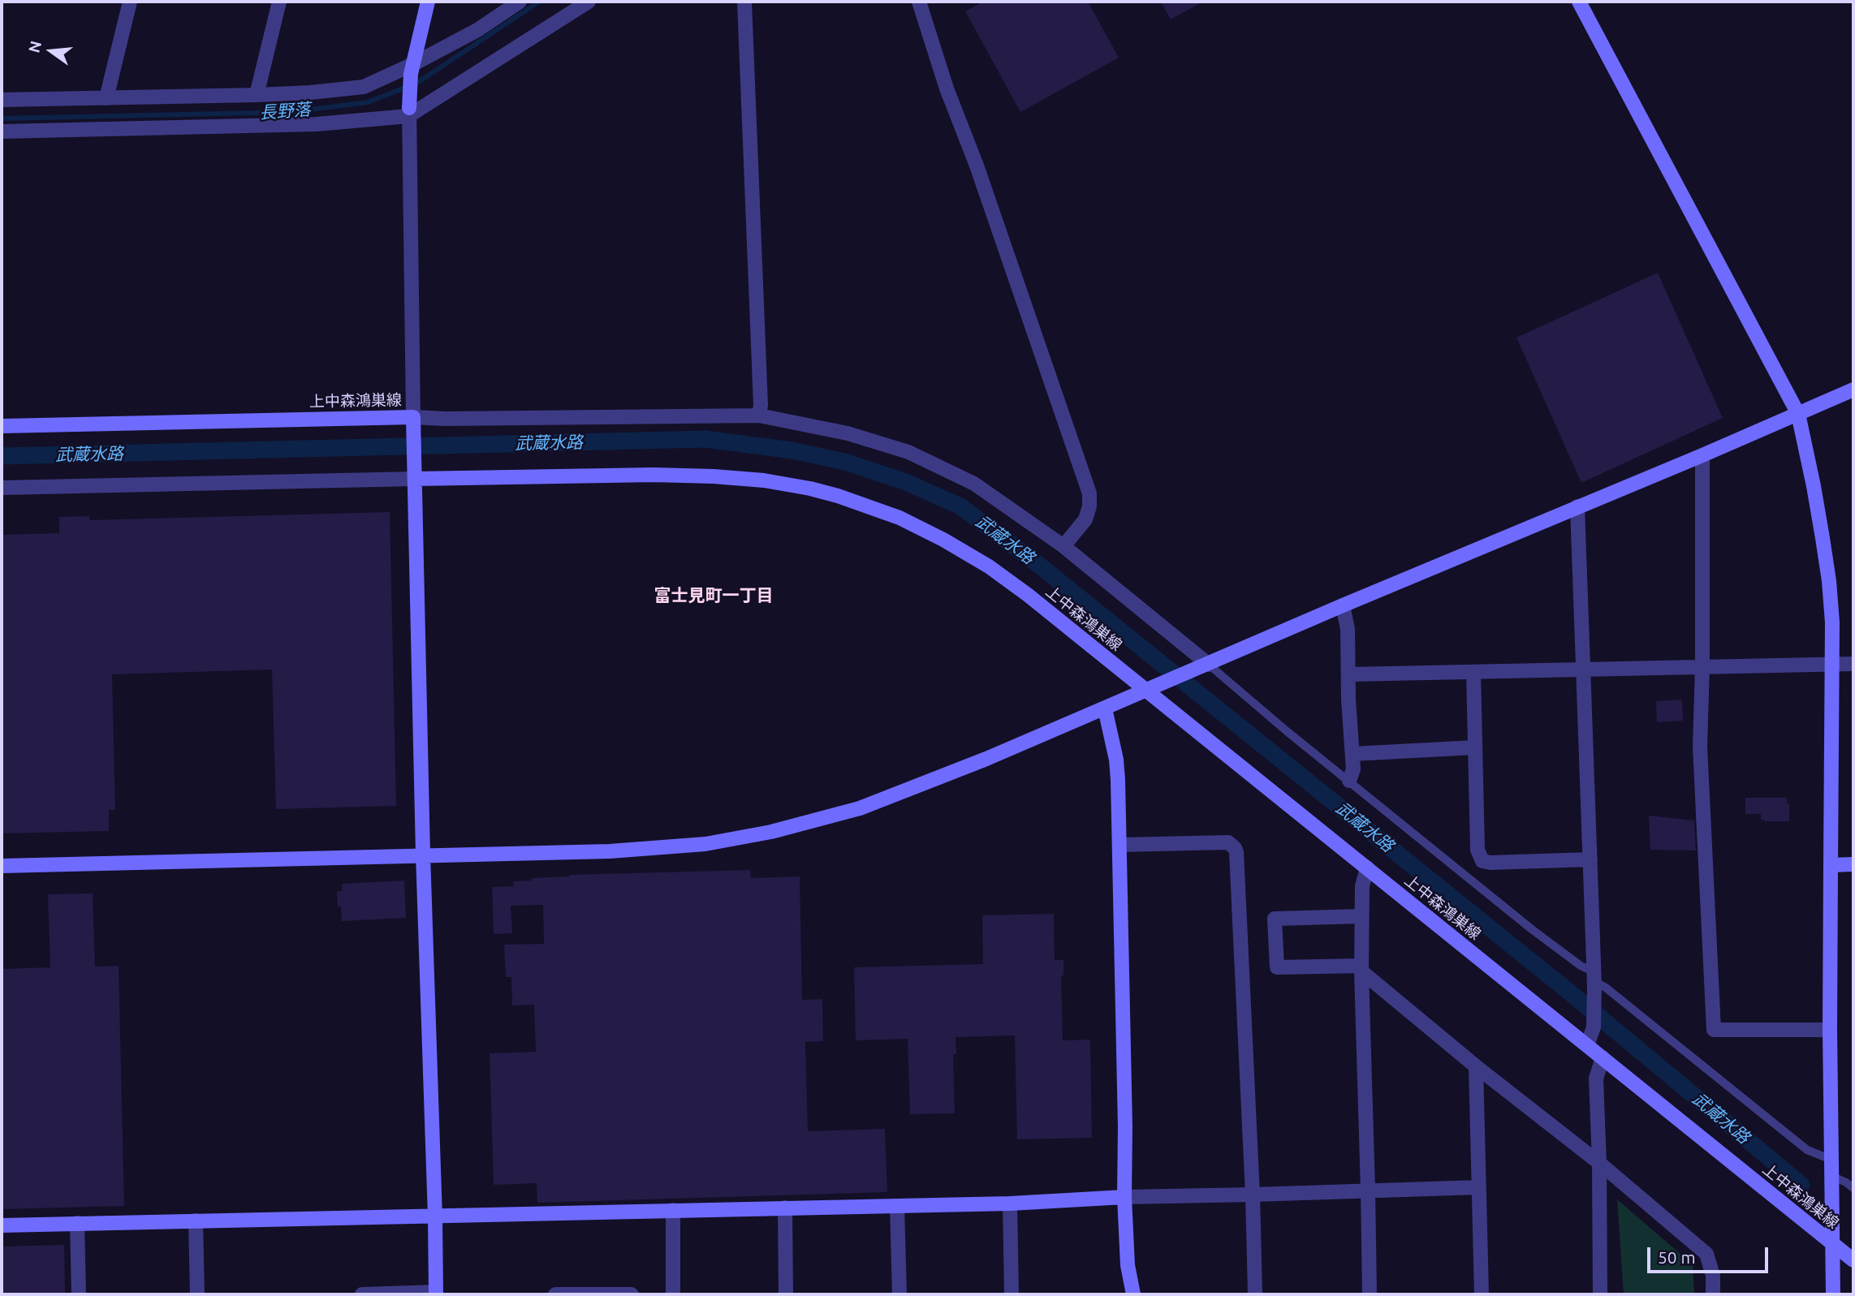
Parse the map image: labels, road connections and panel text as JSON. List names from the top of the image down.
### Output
{
  "streets": {
    "street": ["上中森鴻巣線"]
  },
  "districts": ["富士見町一丁目"],
  "water": ["長野落", "武蔵水路"],
  "scale_bar": "50 m",
  "north": "left"
}
